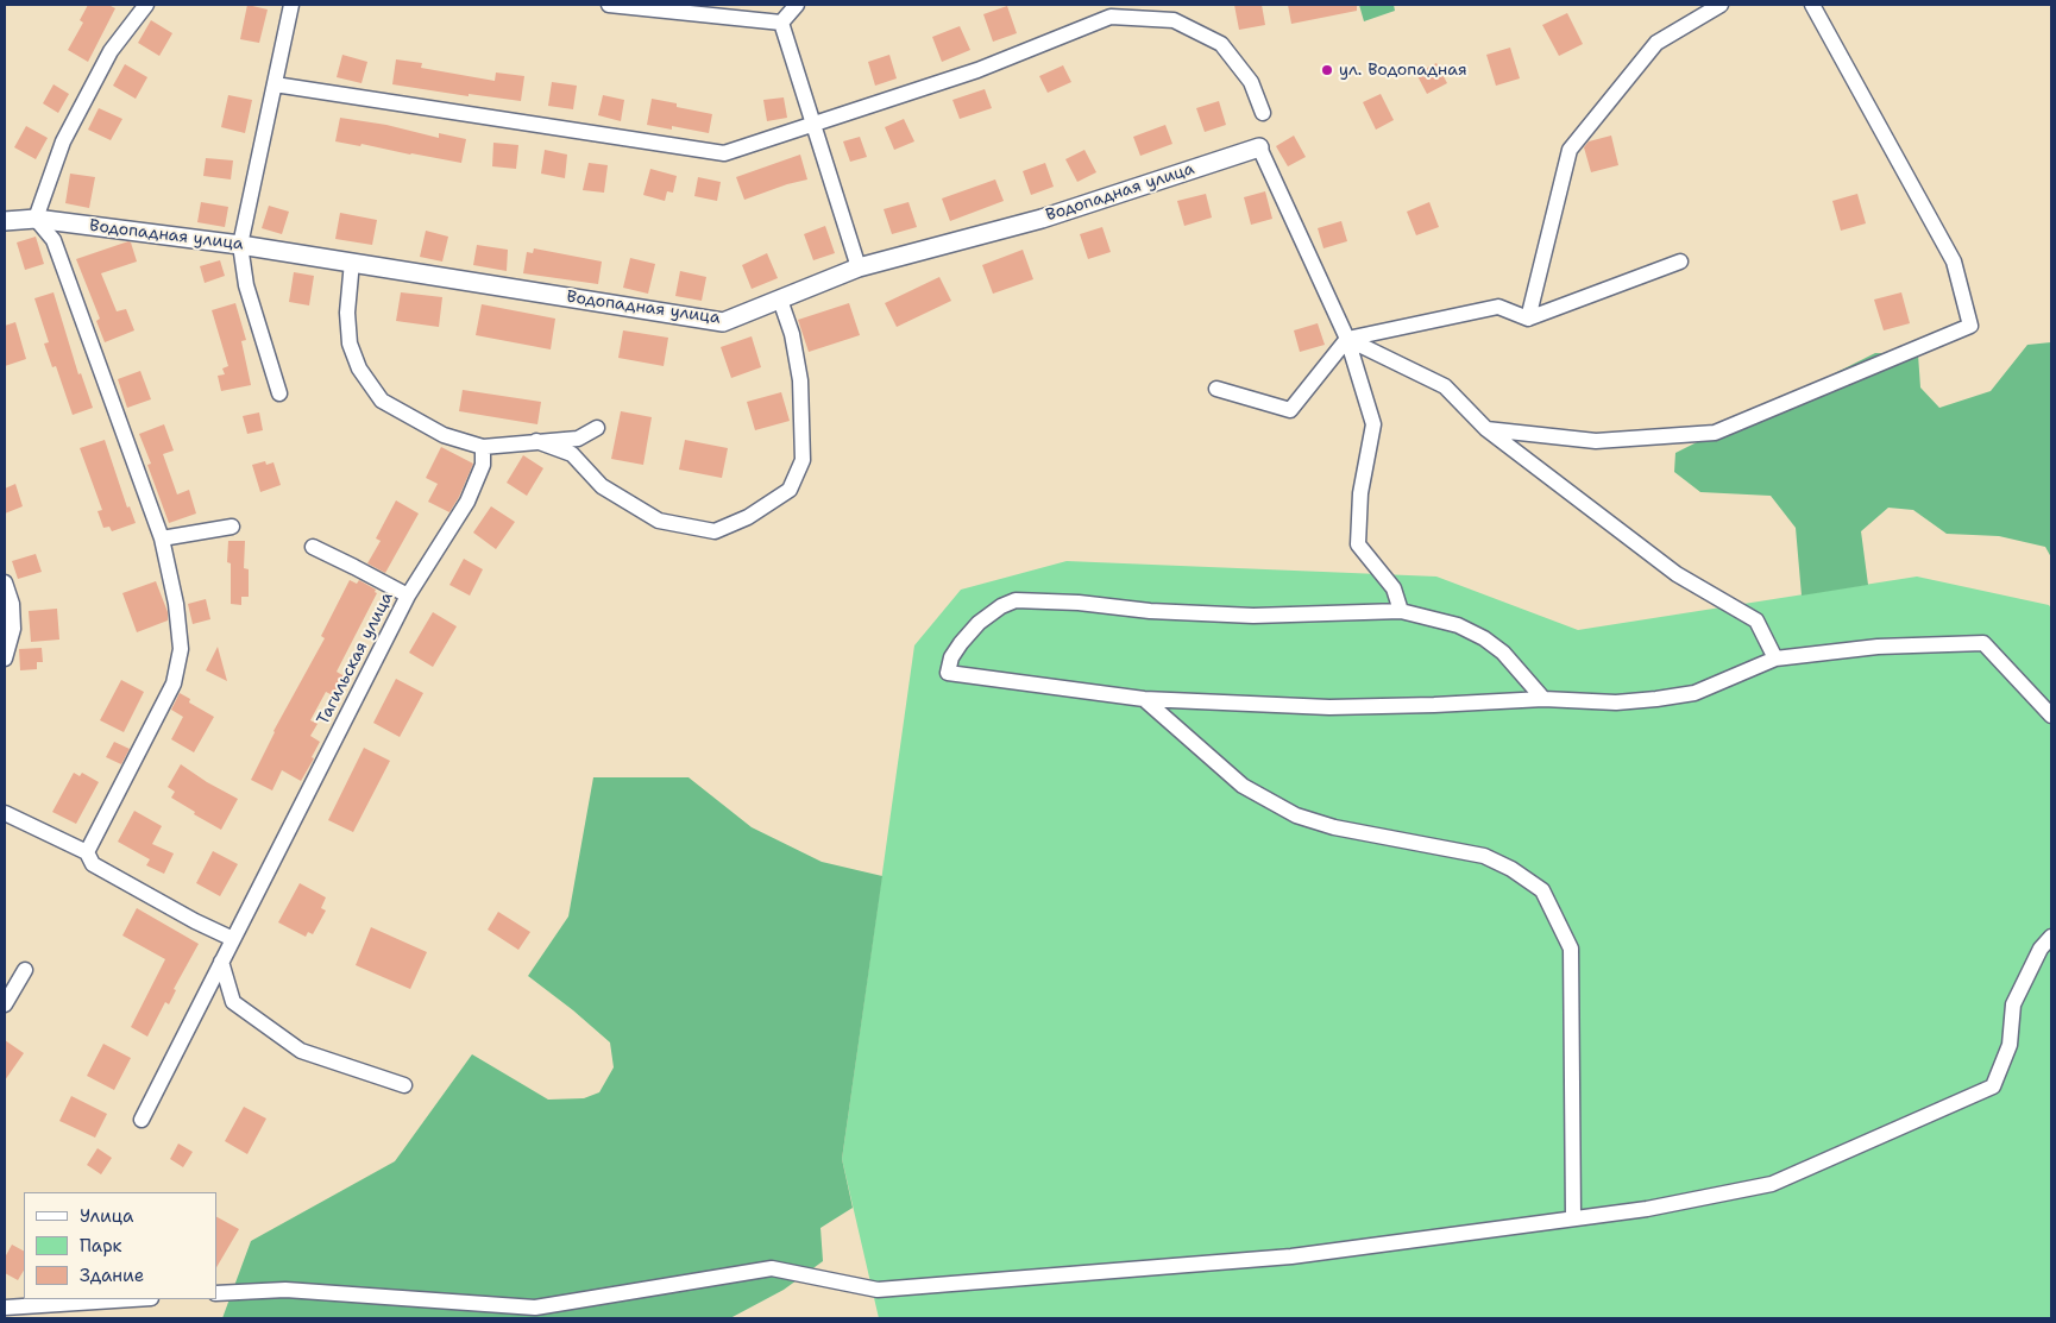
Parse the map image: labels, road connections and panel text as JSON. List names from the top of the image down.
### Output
{
  "streets": {
    "street": ["Водопадная улица", "Тагильская улица"]
  },
  "places": ["ул. Водопадная"],
  "legend": ["Улица", "Парк", "Здание"]
}
